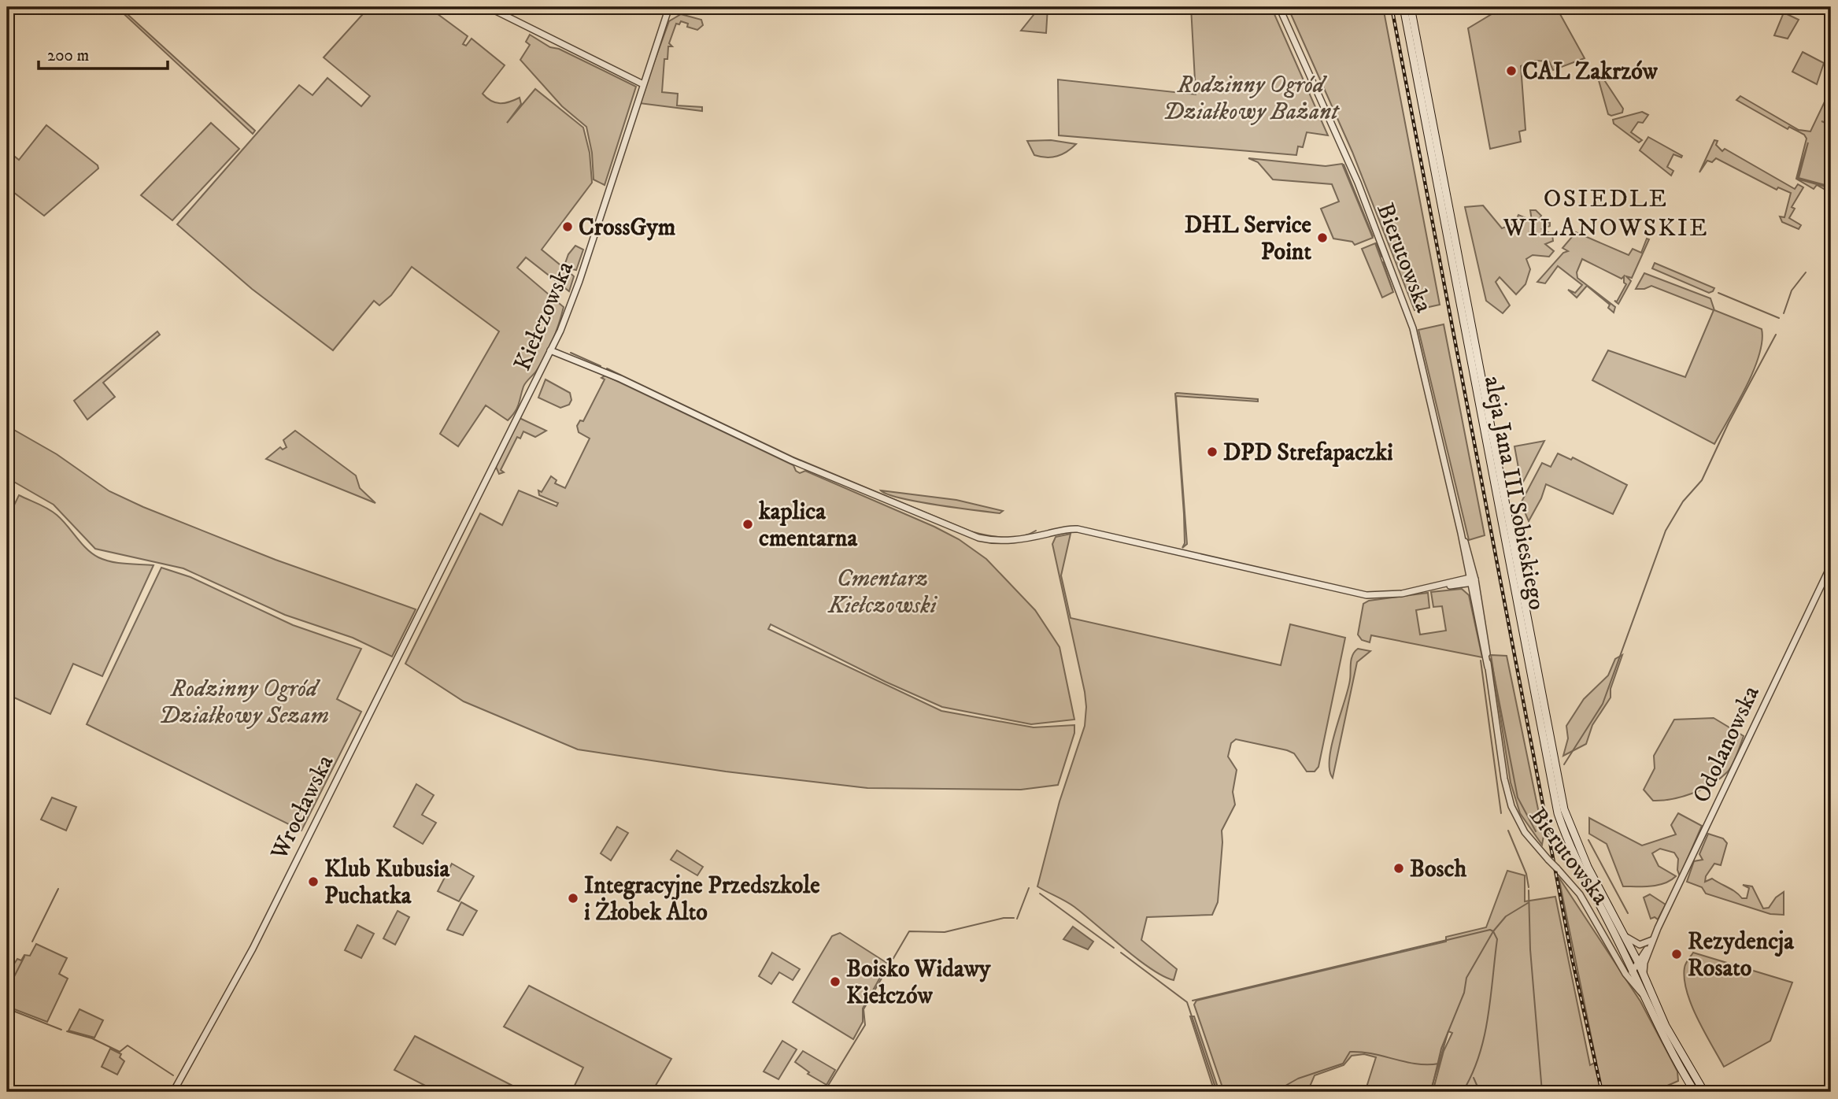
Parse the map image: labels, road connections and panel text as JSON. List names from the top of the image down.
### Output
{
  "streets": {
    "main road": ["aleja Jana III Sobieskiego"],
    "street": [
      "Bierutowska",
      "Kiełczowska",
      "Odolanowska",
      "Wrocławska"
    ]
  },
  "crossings": [
    ["Bierutowska", "aleja Jana III Sobieskiego"],
    ["Bierutowska", "Odolanowska"],
    ["Kiełczowska", "Wrocławska"],
    ["aleja Jana III Sobieskiego", "Odolanowska"]
  ],
  "districts": ["OSIEDLE WILANOWSKIE"],
  "parks": ["Rodzinny Ogród Działkowy Bażant", "Cmentarz Kiełczowski", "Rodzinny Ogród Działkowy Sezam"],
  "places": [
    "CAL Zakrzów",
    "CrossGym",
    "DHL Service Point",
    "DPD Strefapaczki",
    "kaplica cmentarna",
    "Bosch",
    "Klub Kubusia Puchatka",
    "Integracyjne Przedszkole i Żłobek Alto",
    "Rezydencja Rosato",
    "Boisko Widawy Kiełczów"
  ],
  "scale_bar": "200 m"
}
